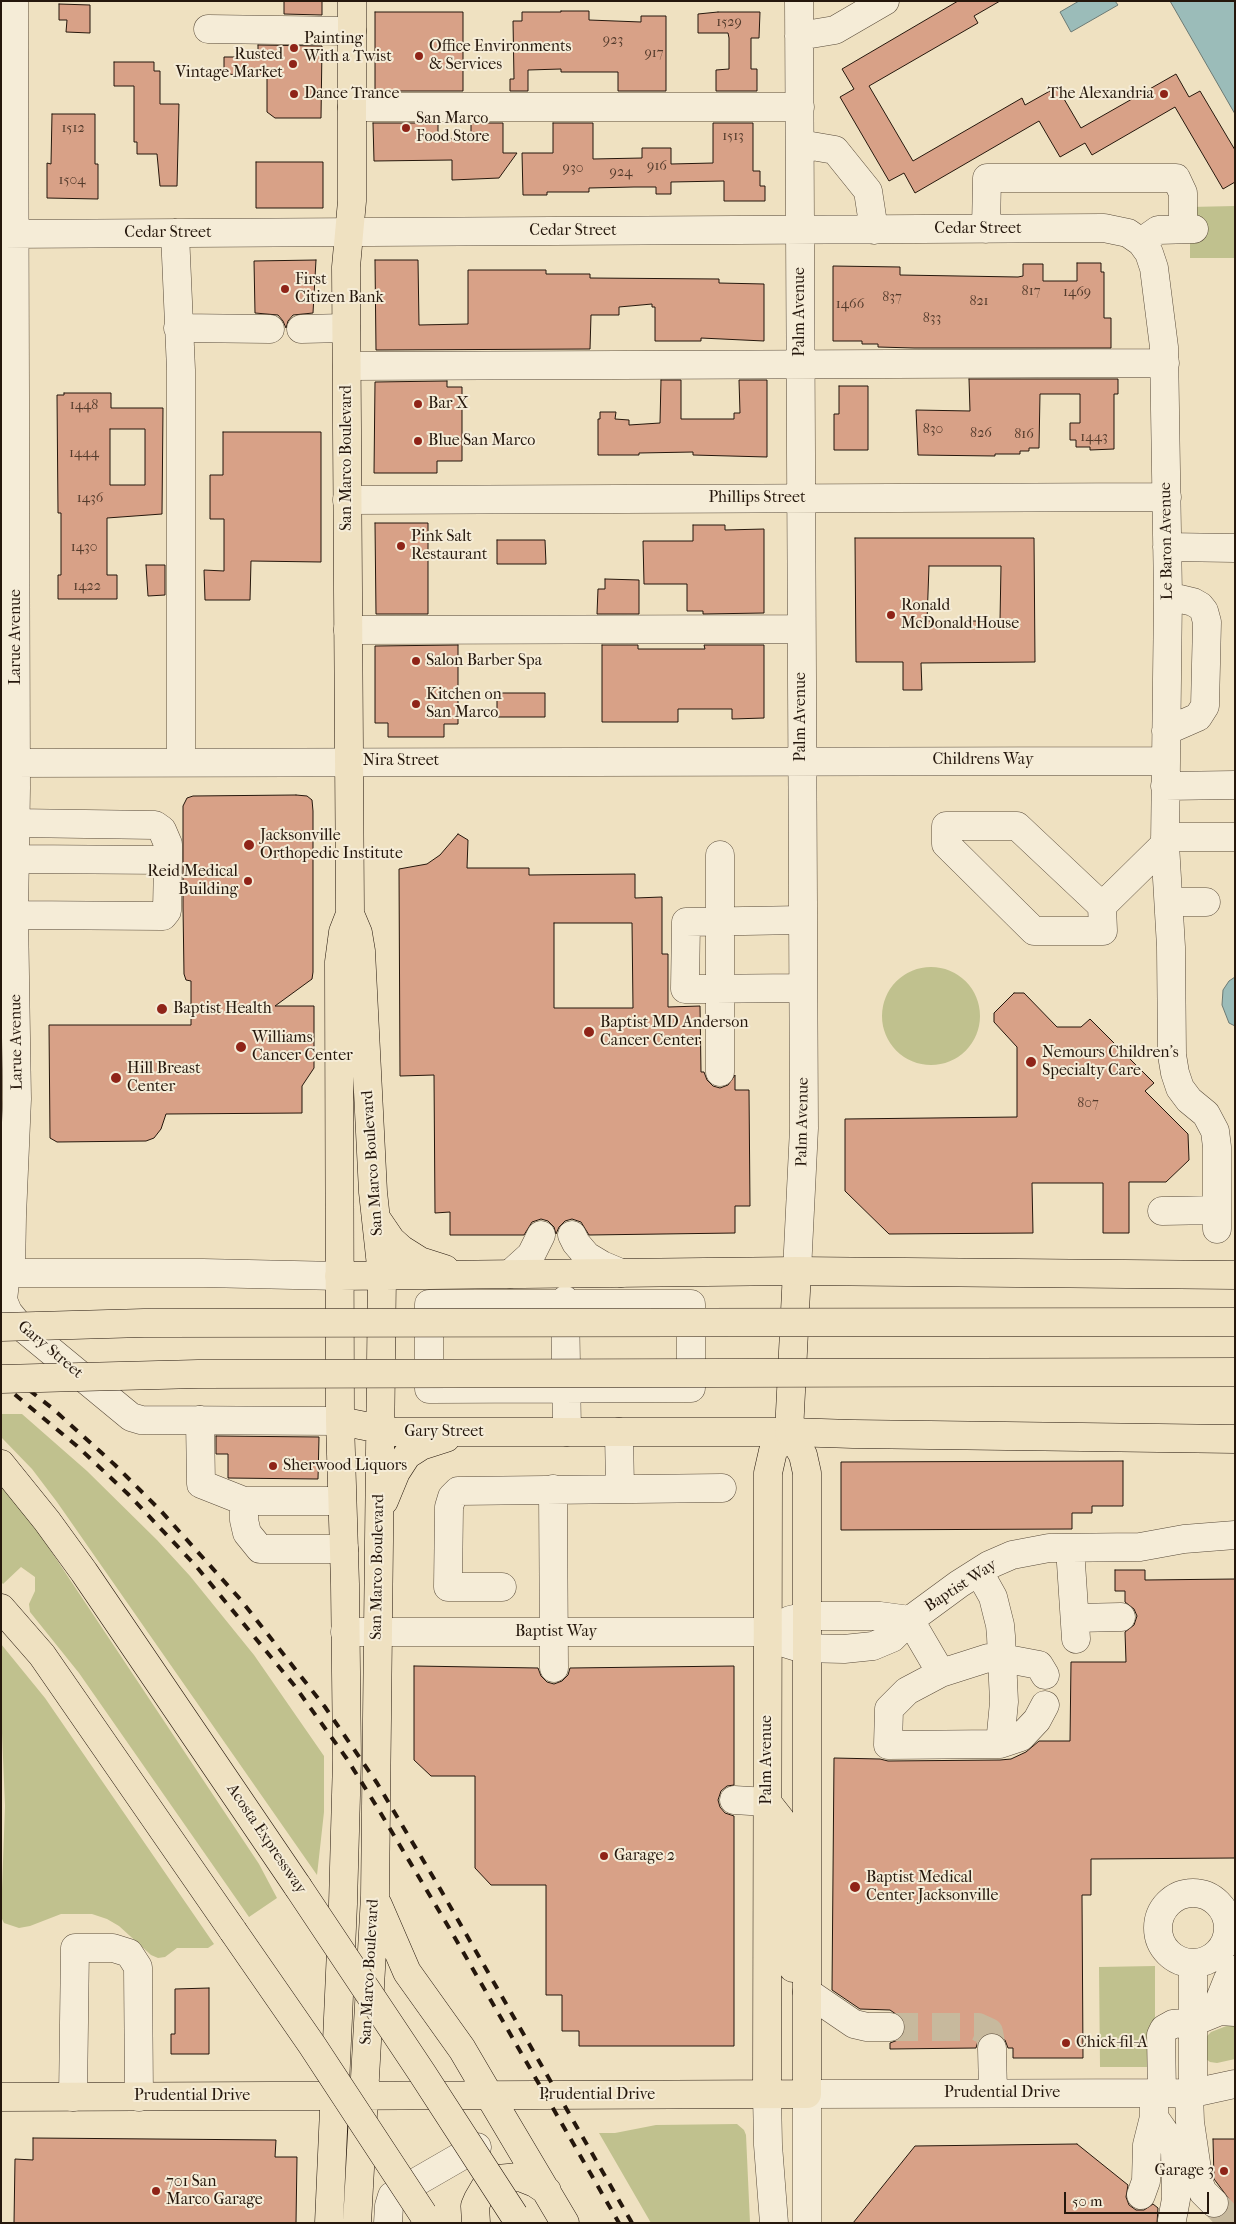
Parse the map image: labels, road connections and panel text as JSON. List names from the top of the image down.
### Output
{
  "streets": {
    "main road": [
      "Palm Avenue",
      "San Marco Boulevard",
      "Gary Street",
      "Acosta Expressway",
      "Prudential Drive"
    ],
    "street": [
      "Cedar Street",
      "Phillips Street",
      "Le Baron Avenue",
      "Larue Avenue",
      "Childrens Way",
      "Nira Street",
      "Baptist Way"
    ]
  },
  "crossings": [
    ["Cedar Street", "Palm Avenue"],
    ["Cedar Street", "San Marco Boulevard"],
    ["Cedar Street", "Le Baron Avenue"],
    ["Cedar Street", "Larue Avenue"],
    ["Palm Avenue", "Phillips Street"],
    ["Palm Avenue", "Childrens Way"],
    ["Palm Avenue", "Nira Street"],
    ["Palm Avenue", "Gary Street"],
    ["Palm Avenue", "Baptist Way"],
    ["Palm Avenue", "Prudential Drive"],
    ["San Marco Boulevard", "Phillips Street"],
    ["San Marco Boulevard", "Nira Street"],
    ["San Marco Boulevard", "Gary Street"],
    ["San Marco Boulevard", "Baptist Way"],
    ["San Marco Boulevard", "Prudential Drive"],
    ["Phillips Street", "Le Baron Avenue"],
    ["Le Baron Avenue", "Childrens Way"],
    ["Larue Avenue", "Nira Street"],
    ["Larue Avenue", "Gary Street"],
    ["Childrens Way", "Nira Street"]
  ],
  "places": [
    "Painting With a Twist",
    "Office Environments & Services",
    "Rusted Vintage Market",
    "Dance Trance",
    "The Alexandria",
    "San Marco Food Store",
    "First Citizen Bank",
    "Bar X",
    "Blue San Marco",
    "Pink Salt Restaurant",
    "Ronald McDonald House",
    "Salon Barber Spa",
    "Kitchen on San Marco",
    "Jacksonville Orthopedic Institute",
    "Reid Medical Building",
    "Baptist Health",
    "Baptist MD Anderson Cancer Center",
    "Williams Cancer Center",
    "Nemours Children's Specialty Care",
    "Hill Breast Center",
    "Sherwood Liquors",
    "Garage 2",
    "Baptist Medical Center Jacksonville",
    "Chick-fil-A",
    "Garage 3",
    "701 San Marco Garage"
  ],
  "house_numbers": [
    "1529",
    "923",
    "917",
    "1512",
    "1513",
    "916",
    "930",
    "924",
    "1504",
    "817",
    "1469",
    "837",
    "821",
    "1466",
    "833",
    "1448",
    "830",
    "826",
    "816",
    "1443",
    "1444",
    "1436",
    "1430",
    "1422",
    "807"
  ],
  "scale_bar": "50 m"
}
